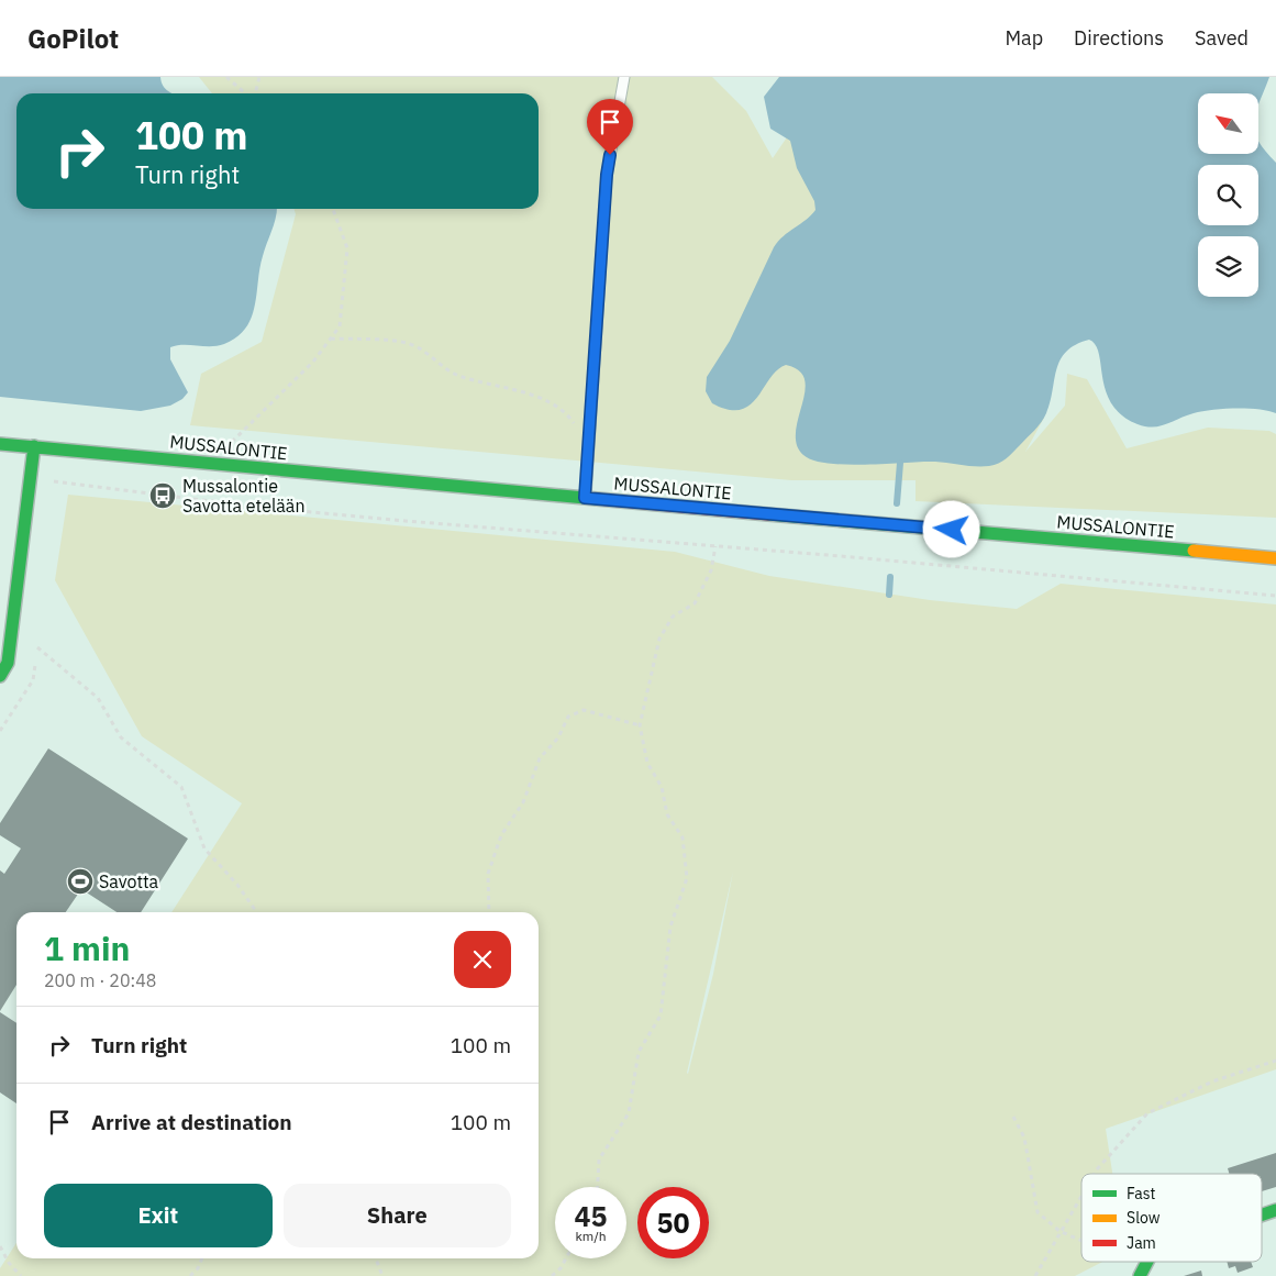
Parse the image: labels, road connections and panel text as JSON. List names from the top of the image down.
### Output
{
  "streets": {
    "main road": ["MUSSALONTIE"]
  },
  "places": {
    "bus stop": ["Mussalontie Savotta etelään"],
    "sports": ["Savotta"]
  },
  "legend": ["Fast", "Slow", "Jam"],
  "north": "top left",
  "page": {
    "header": "GoPilot",
    "nav": ["Map", "Directions", "Saved"],
    "turn": ["100 m", "Turn right"],
    "heading": ["1 min", "200 m · 20:48"],
    "list": [
      {
        "name": "Turn right",
        "value": "100 m"
      },
      {
        "name": "Arrive at destination",
        "value": "100 m"
      }
    ],
    "buttons": ["Exit", "Share"],
    "speed": "45 km/h",
    "limit": "50"
  }
}
